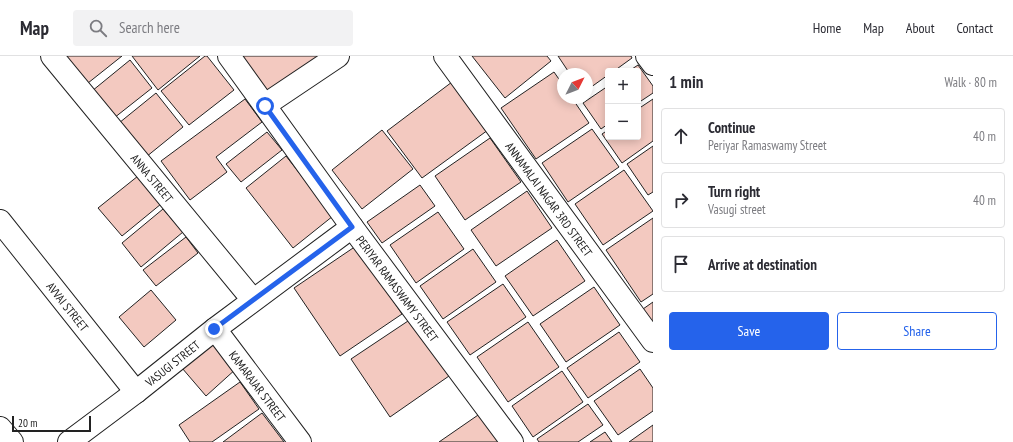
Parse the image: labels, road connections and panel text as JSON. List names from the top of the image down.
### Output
{
  "streets": {
    "street": [
      "ANNA STREET",
      "ANNAMALAI NAGAR 3RD STREET",
      "PERIYAR RAMASWAMY STREET",
      "AVVAI STREET",
      "VASUGI STREET",
      "KAMARAJAR STREET"
    ]
  },
  "crossings": [
    ["ANNA STREET", "VASUGI STREET"],
    ["PERIYAR RAMASWAMY STREET", "VASUGI STREET"],
    ["AVVAI STREET", "VASUGI STREET"],
    ["VASUGI STREET", "KAMARAJAR STREET"]
  ],
  "scale_bar": "20 m",
  "north": "top right",
  "page": {
    "header": "Map",
    "search": "Search here",
    "nav": [
      "Home",
      "Map",
      "About",
      "Contact"
    ],
    "heading": ["1 min", "Walk · 80 m"],
    "map_buttons": ["+", "−"],
    "list": [
      ["Continue", "Periyar Ramaswamy Street", "40 m"],
      ["Turn right", "Vasugi street", "40 m"],
      "Arrive at destination"
    ],
    "buttons": ["Save", "Share"],
    "scale": "20 m"
  }
}
